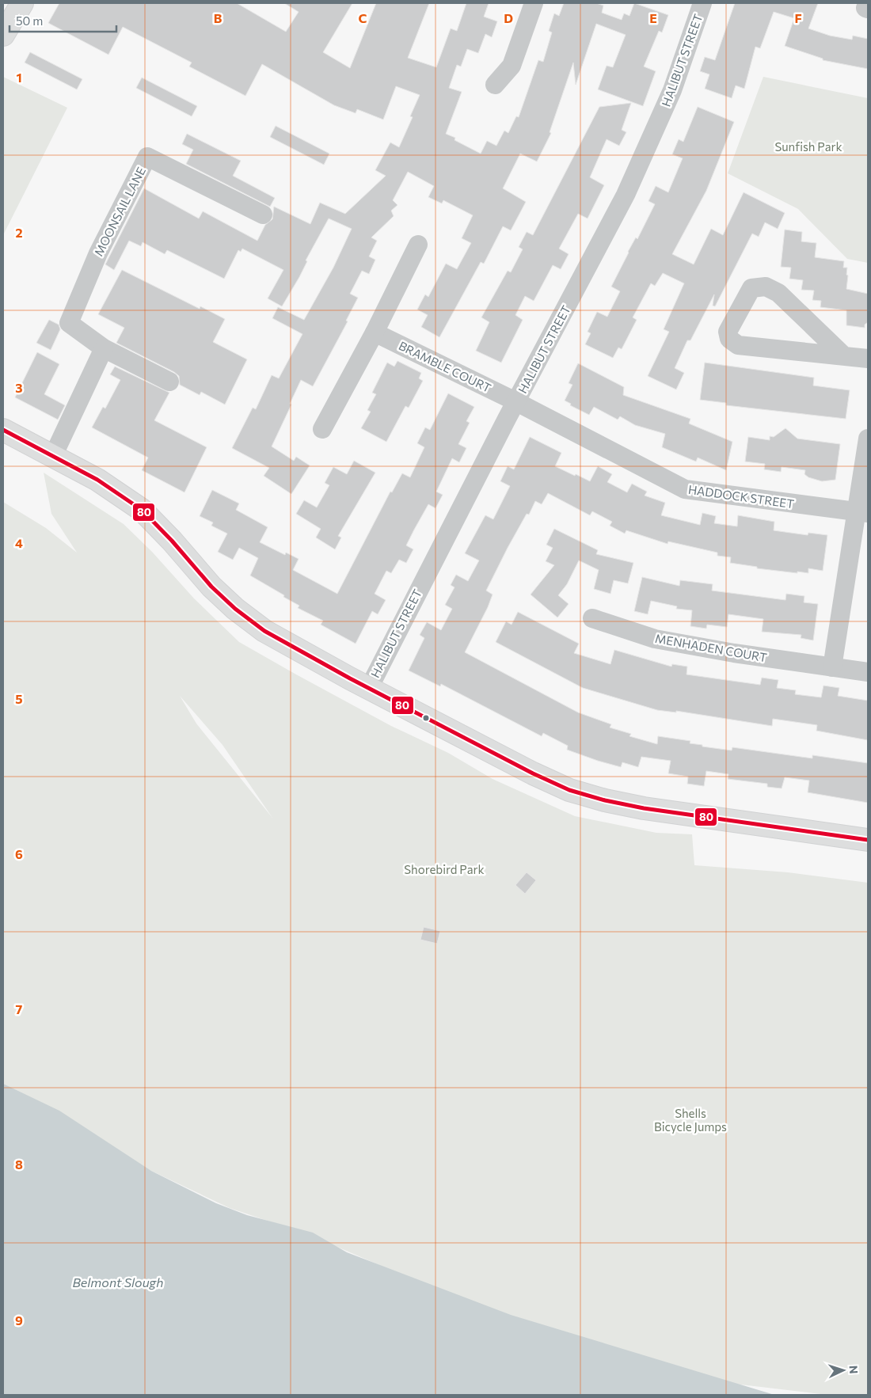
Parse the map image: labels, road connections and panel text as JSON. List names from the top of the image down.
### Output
{
  "streets": {
    "street": [
      "HALIBUT STREET",
      "MOONSAIL LANE",
      "BRAMBLE COURT",
      "HADDOCK STREET",
      "MENHADEN COURT"
    ]
  },
  "crossings": [
    ["HALIBUT STREET", "BRAMBLE COURT"],
    ["HALIBUT STREET", "HADDOCK STREET"],
    ["BRAMBLE COURT", "HADDOCK STREET"]
  ],
  "water": ["Belmont Slough"],
  "parks": ["Sunfish Park", "Shorebird Park", "Shells Bicycle Jumps"],
  "lines": ["transit line 80"],
  "scale_bar": "50 m",
  "north": "right",
  "grid": {
    "columns": [
      "B",
      "C",
      "D",
      "E",
      "F"
    ],
    "rows": [
      "1",
      "2",
      "3",
      "4",
      "5",
      "6",
      "7",
      "8",
      "9"
    ]
  }
}
